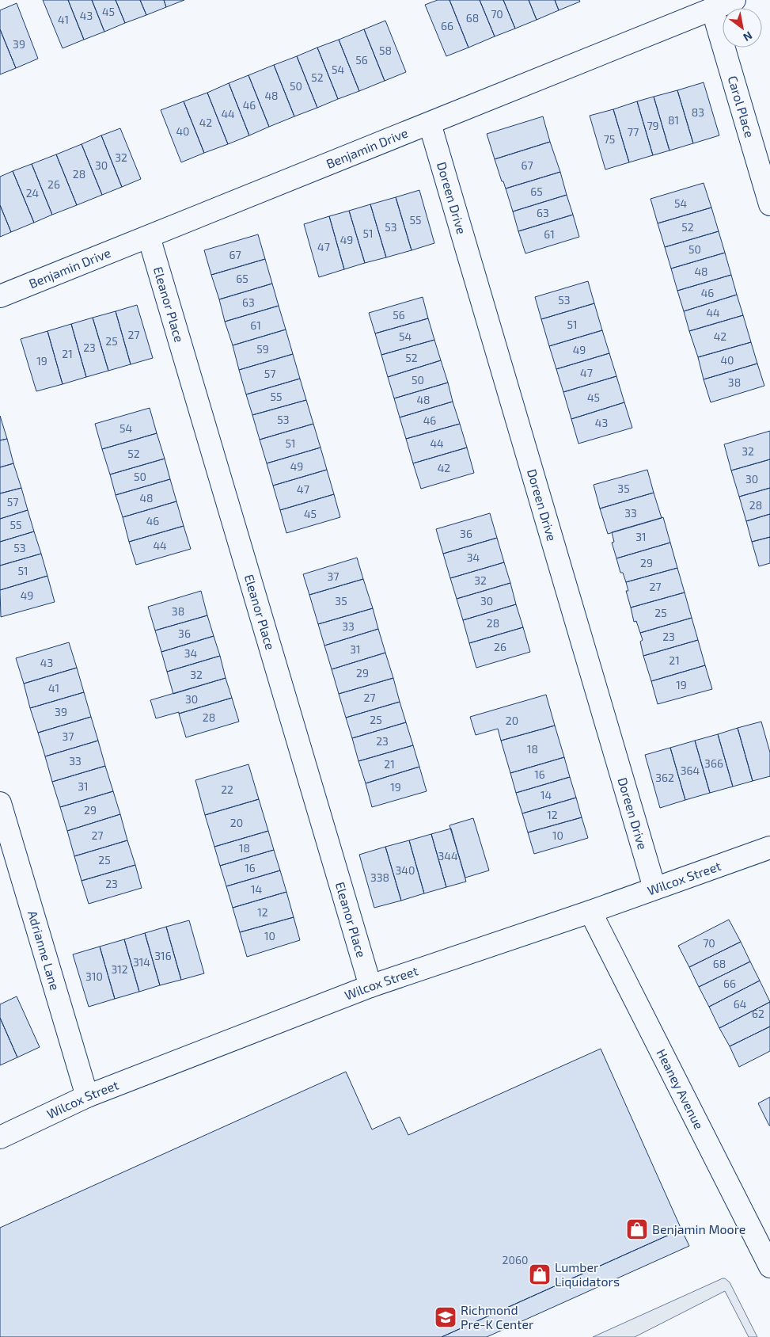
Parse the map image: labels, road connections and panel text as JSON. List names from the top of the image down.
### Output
{
  "streets": {
    "street": [
      "Carol Place",
      "Benjamin Drive",
      "Doreen Drive",
      "Eleanor Place",
      "Wilcox Street",
      "Adrianne Lane",
      "Heaney Avenue"
    ]
  },
  "crossings": [
    ["Carol Place", "Benjamin Drive"],
    ["Benjamin Drive", "Doreen Drive"],
    ["Benjamin Drive", "Eleanor Place"],
    ["Doreen Drive", "Wilcox Street"],
    ["Eleanor Place", "Wilcox Street"],
    ["Wilcox Street", "Adrianne Lane"],
    ["Wilcox Street", "Heaney Avenue"]
  ],
  "places": {
    "shop": ["Benjamin Moore", "Lumber Liquidators"],
    "school or university": ["Richmond Pre-K Center"]
  },
  "house_numbers": [
    "45",
    "70",
    "43",
    "68",
    "41",
    "66",
    "39",
    "58",
    "56",
    "54",
    "52",
    "50",
    "48",
    "46",
    "83",
    "44",
    "81",
    "42",
    "79",
    "40",
    "77",
    "75",
    "32",
    "30",
    "67",
    "28",
    "26",
    "65",
    "24",
    "54",
    "63",
    "55",
    "53",
    "52",
    "51",
    "61",
    "49",
    "47",
    "50",
    "67",
    "48",
    "65",
    "46",
    "53",
    "63",
    "44",
    "56",
    "51",
    "61",
    "27",
    "54",
    "42",
    "25",
    "23",
    "59",
    "49",
    "21",
    "52",
    "40",
    "19",
    "47",
    "57",
    "50",
    "38",
    "55",
    "45",
    "48",
    "53",
    "46",
    "43",
    "54",
    "51",
    "44",
    "32",
    "52",
    "49",
    "42",
    "50",
    "30",
    "35",
    "47",
    "48",
    "57",
    "28",
    "33",
    "45",
    "46",
    "55",
    "36",
    "31",
    "44",
    "53",
    "34",
    "29",
    "51",
    "37",
    "32",
    "27",
    "49",
    "35",
    "30",
    "38",
    "25",
    "28",
    "33",
    "36",
    "23",
    "26",
    "31",
    "34",
    "21",
    "43",
    "29",
    "32",
    "19",
    "41",
    "27",
    "30",
    "39",
    "28",
    "25",
    "20",
    "37",
    "23",
    "18",
    "33",
    "366",
    "21",
    "364",
    "16",
    "362",
    "31",
    "19",
    "22",
    "14",
    "29",
    "12",
    "20",
    "27",
    "10",
    "18",
    "344",
    "25",
    "16",
    "340",
    "338",
    "23",
    "14",
    "12",
    "10",
    "70",
    "316",
    "314",
    "68",
    "312",
    "310",
    "66",
    "64",
    "62",
    "2060"
  ],
  "north": "bottom right"
}
